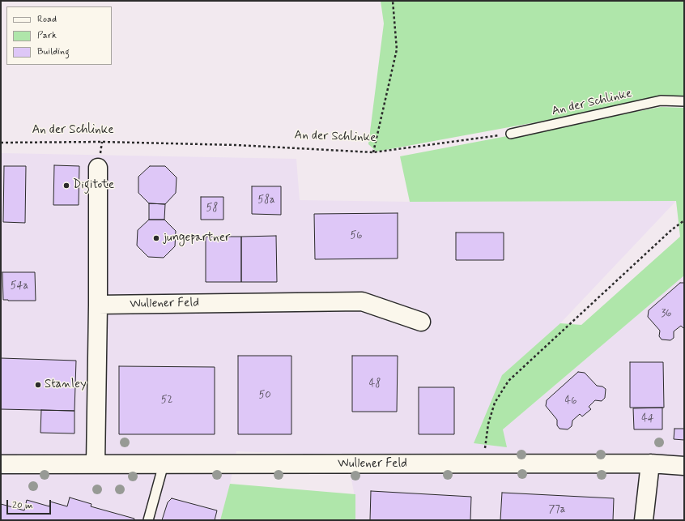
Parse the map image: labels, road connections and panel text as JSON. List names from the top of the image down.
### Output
{
  "streets": {
    "street": ["Wullener Feld"],
    "lane": ["An der Schlinke"]
  },
  "places": ["Digitote", "jungepartner", "Stanley"],
  "house_numbers": [
    "58a",
    "58",
    "56",
    "54a",
    "36",
    "48",
    "50",
    "52",
    "46",
    "44",
    "77a"
  ],
  "legend": ["Road", "Park", "Building"],
  "scale_bar": "20 m"
}
